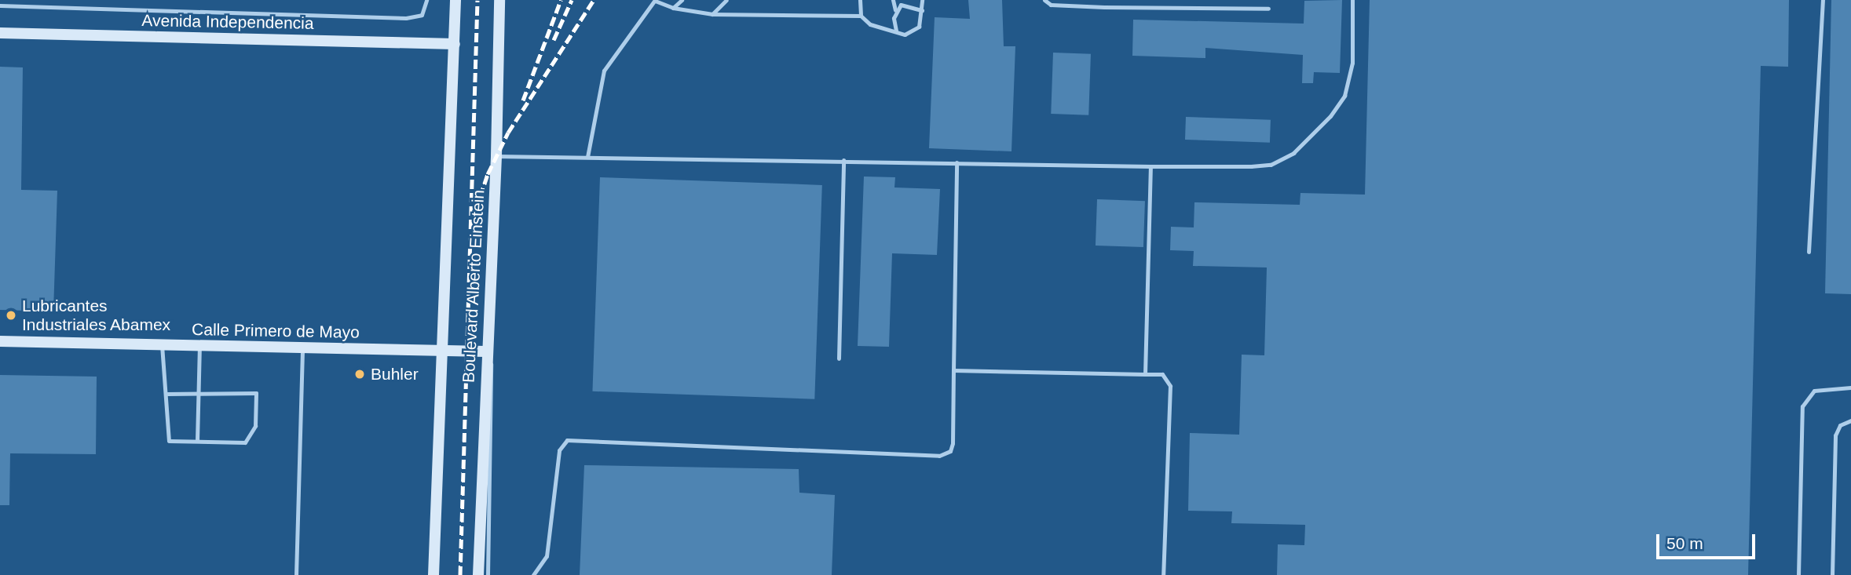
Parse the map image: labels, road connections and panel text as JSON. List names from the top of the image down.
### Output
{
  "streets": {
    "main road": ["Avenida Independencia", "Boulevard Alberto Einstein", "Calle Primero de Mayo"]
  },
  "crossings": [
    ["Avenida Independencia", "Boulevard Alberto Einstein"],
    ["Boulevard Alberto Einstein", "Calle Primero de Mayo"]
  ],
  "places": ["Lubricantes Industriales Abamex", "Buhler"],
  "scale_bar": "50 m"
}
